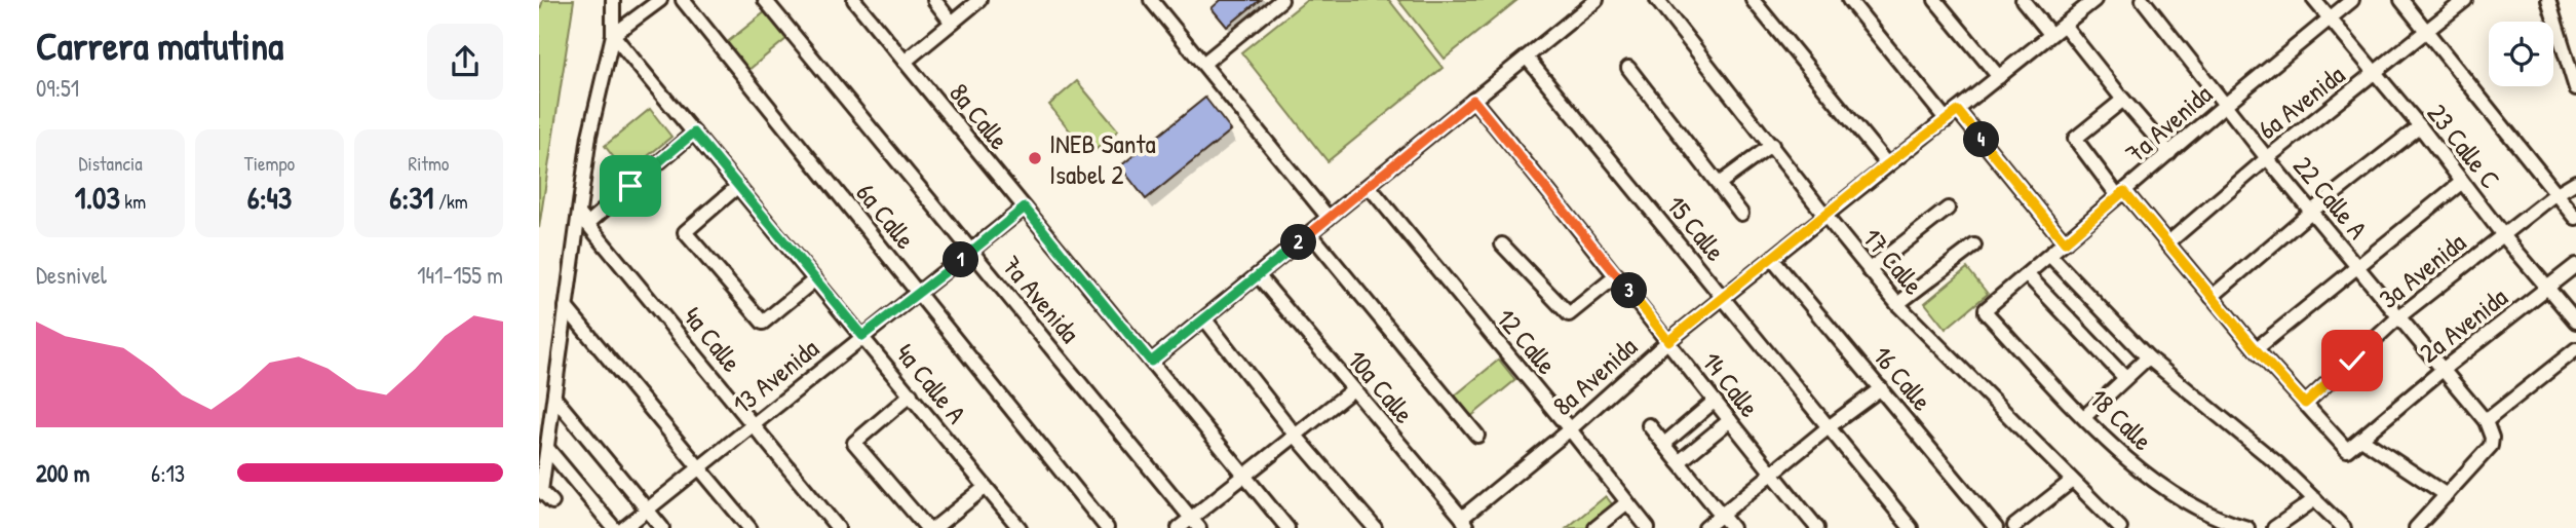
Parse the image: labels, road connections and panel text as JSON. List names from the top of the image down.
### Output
{
  "streets": {
    "street": [
      "6a Avenida",
      "8a Calle",
      "7a Avenida",
      "23 Calle C",
      "22 Calle A",
      "6a Calle",
      "15 Calle",
      "17 Calle",
      "3a Avenida",
      "2a Avenida",
      "4a Calle",
      "12 Calle",
      "13 Avenida",
      "8a Avenida",
      "16 Calle",
      "4a Calle A",
      "14 Calle",
      "10a Calle",
      "18 Calle"
    ]
  },
  "crossings": [
    ["6a Avenida", "23 Calle C"],
    ["6a Avenida", "22 Calle A"],
    ["8a Calle", "13 Avenida"],
    ["7a Avenida", "23 Calle C"],
    ["7a Avenida", "22 Calle A"],
    ["7a Avenida", "13 Avenida"],
    ["7a Avenida", "18 Calle"],
    ["23 Calle C", "3a Avenida"],
    ["23 Calle C", "2a Avenida"],
    ["22 Calle A", "3a Avenida"],
    ["22 Calle A", "2a Avenida"],
    ["6a Calle", "13 Avenida"],
    ["15 Calle", "8a Avenida"],
    ["17 Calle", "8a Avenida"],
    ["3a Avenida", "2a Avenida"],
    ["4a Calle", "13 Avenida"],
    ["12 Calle", "8a Avenida"],
    ["13 Avenida", "4a Calle A"],
    ["8a Avenida", "16 Calle"],
    ["8a Avenida", "14 Calle"],
    ["8a Avenida", "10a Calle"]
  ],
  "places": ["INEB Santa Isabel 2"],
  "page": {
    "heading": ["Carrera matutina", "09:51"],
    "pins": [
      "4",
      "2",
      "1",
      "3"
    ],
    "stats": [
      ["Distancia", "1.03 km"],
      ["Tiempo", "6:43"],
      ["Ritmo", "6:31 /km"]
    ],
    "chart": ["Desnivel", "141–155 m"],
    "list": [
      {
        "name": "200 m",
        "note": "6:13"
      }
    ]
  }
}
